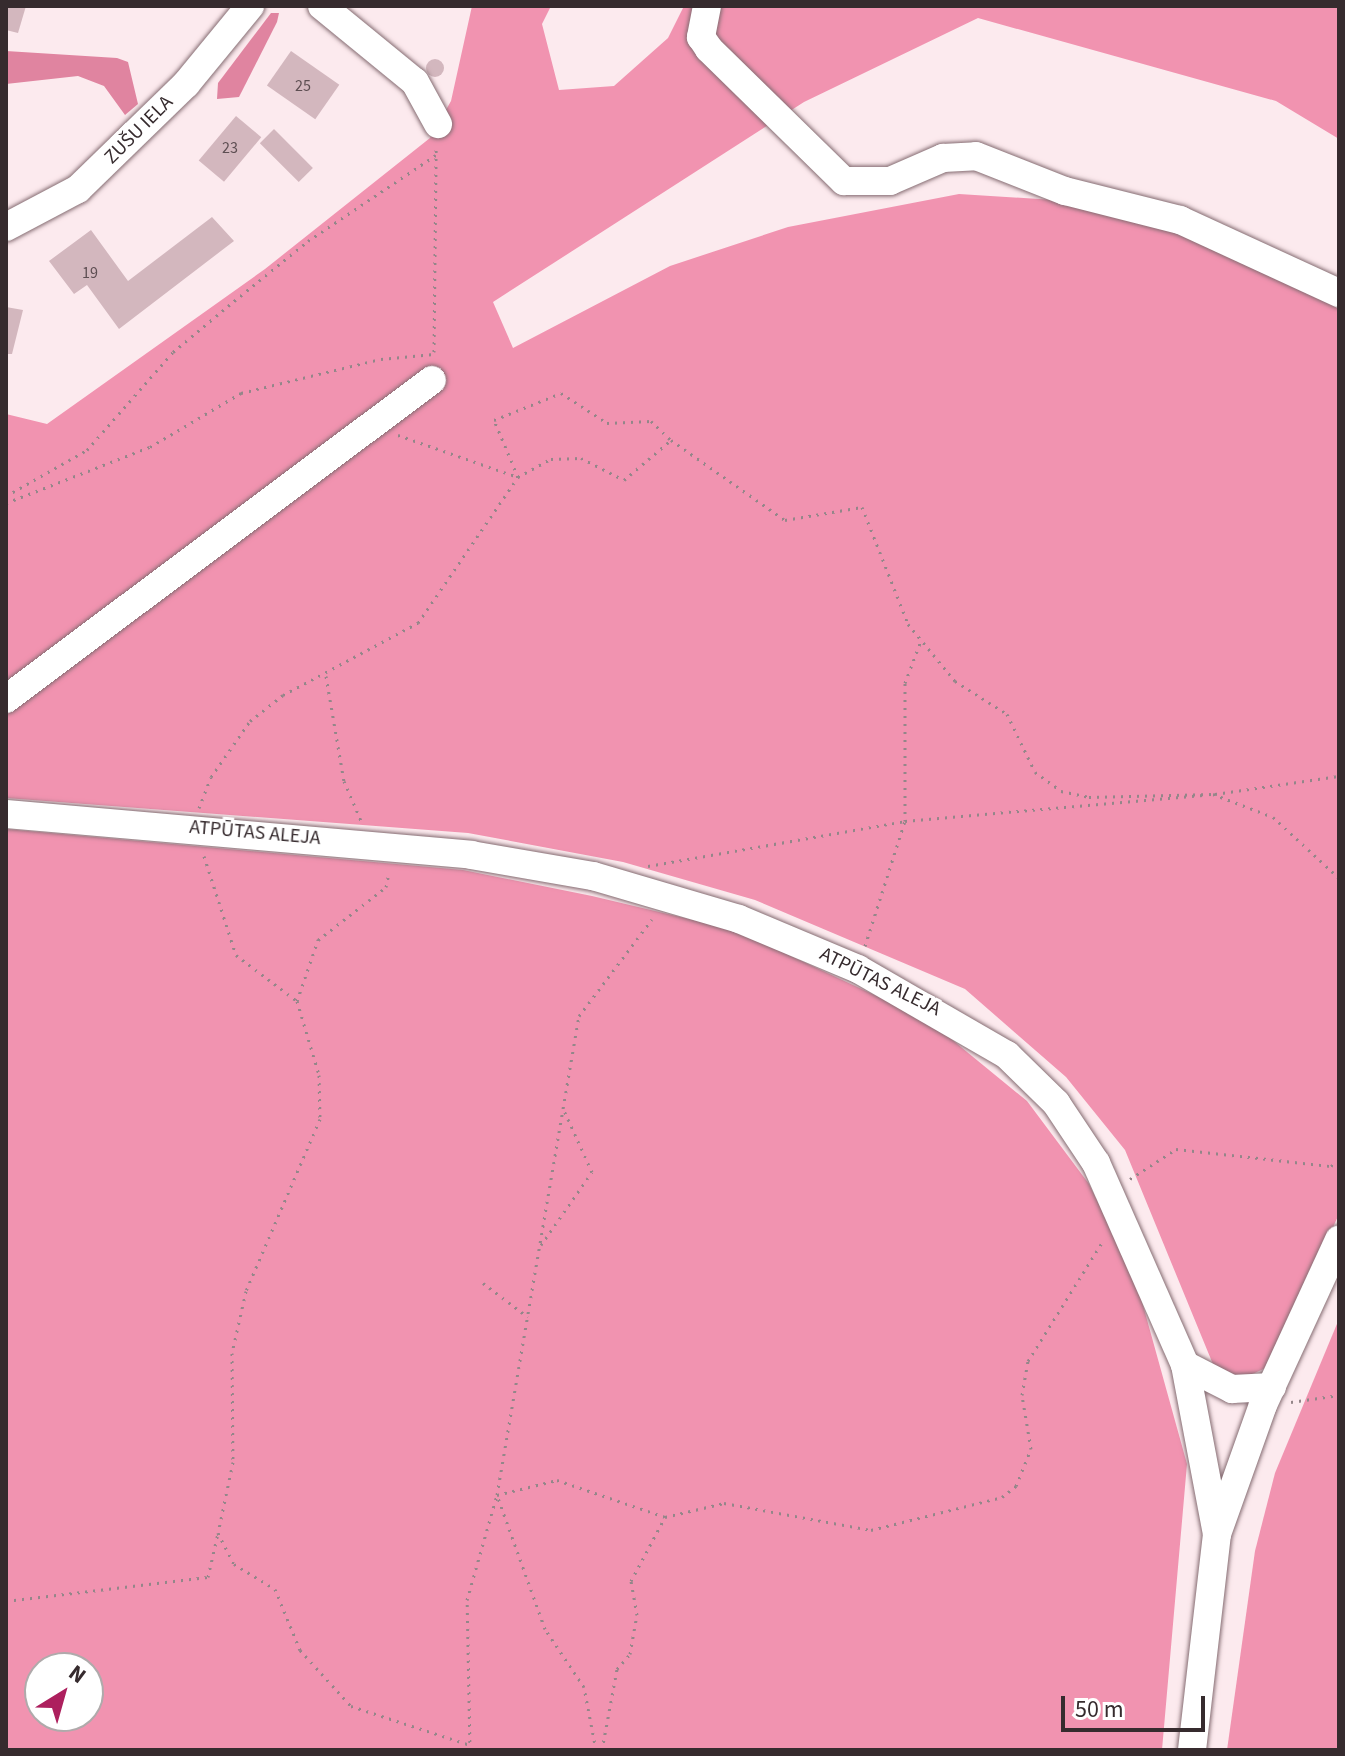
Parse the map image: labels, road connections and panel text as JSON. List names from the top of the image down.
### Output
{
  "streets": {
    "street": ["ZUŠU IELA", "ATPŪTAS ALEJA"]
  },
  "house_numbers": ["25", "23", "19"],
  "scale_bar": "50 m",
  "north": "top right"
}
